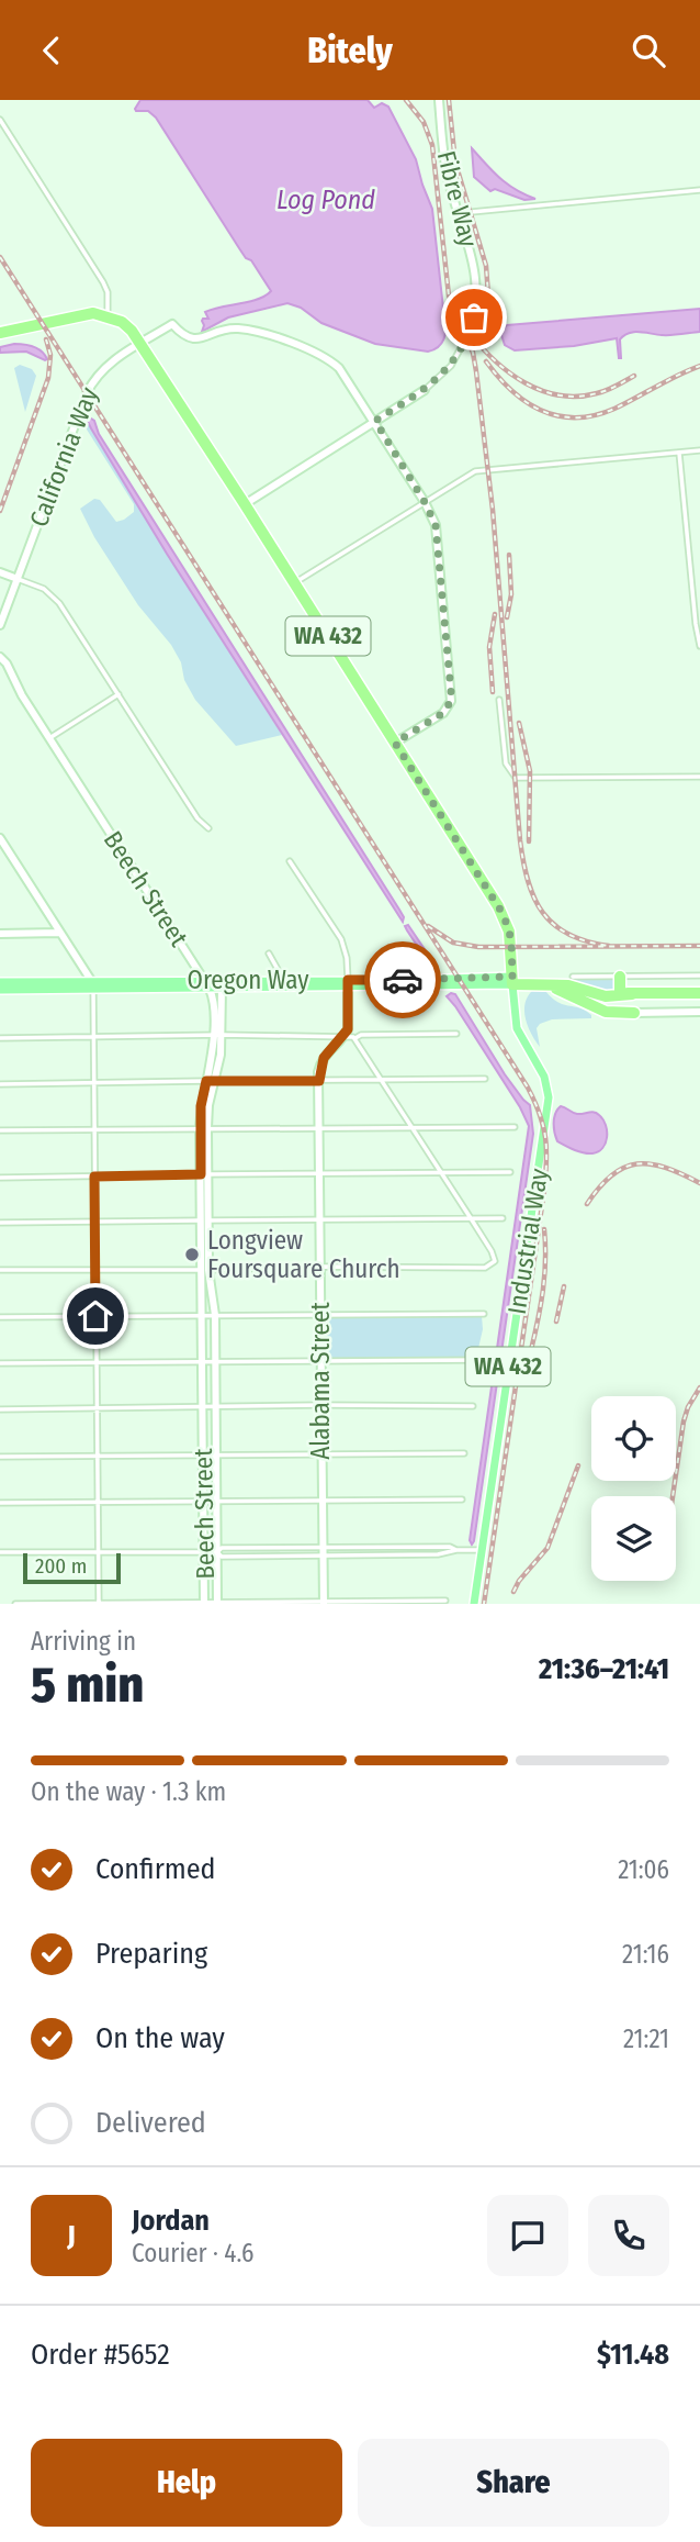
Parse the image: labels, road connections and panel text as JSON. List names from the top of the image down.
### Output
{
  "streets": {
    "highway": ["WA 432", "Oregon Way"],
    "main road": ["Industrial Way"],
    "street": [
      "Fibre Way",
      "California Way",
      "Beech Street",
      "Alabama Street"
    ]
  },
  "crossings": [
    ["Fibre Way", "California Way"],
    ["Fibre Way", "WA 432"],
    ["California Way", "WA 432"],
    ["WA 432", "Oregon Way"],
    ["WA 432", "Industrial Way"],
    ["Beech Street", "Oregon Way"],
    ["Oregon Way", "Industrial Way"]
  ],
  "water": ["Log Pond"],
  "places": ["Longview Foursquare Church"],
  "scale_bar": "200 m",
  "page": {
    "header": "Bitely",
    "scale": "200 m",
    "heading": ["5 min", "Arriving in", "21:36–21:41"],
    "panel": [
      "Jordan",
      "Courier · 4.6",
      "Order #5652",
      "$11.48"
    ],
    "bar": "On the way · 1.3 km",
    "list": [
      ["Confirmed", "21:06"],
      ["Preparing", "21:16"],
      ["On the way", "21:21"],
      "Delivered"
    ],
    "round": "J",
    "buttons": ["Help", "Share"]
  }
}
